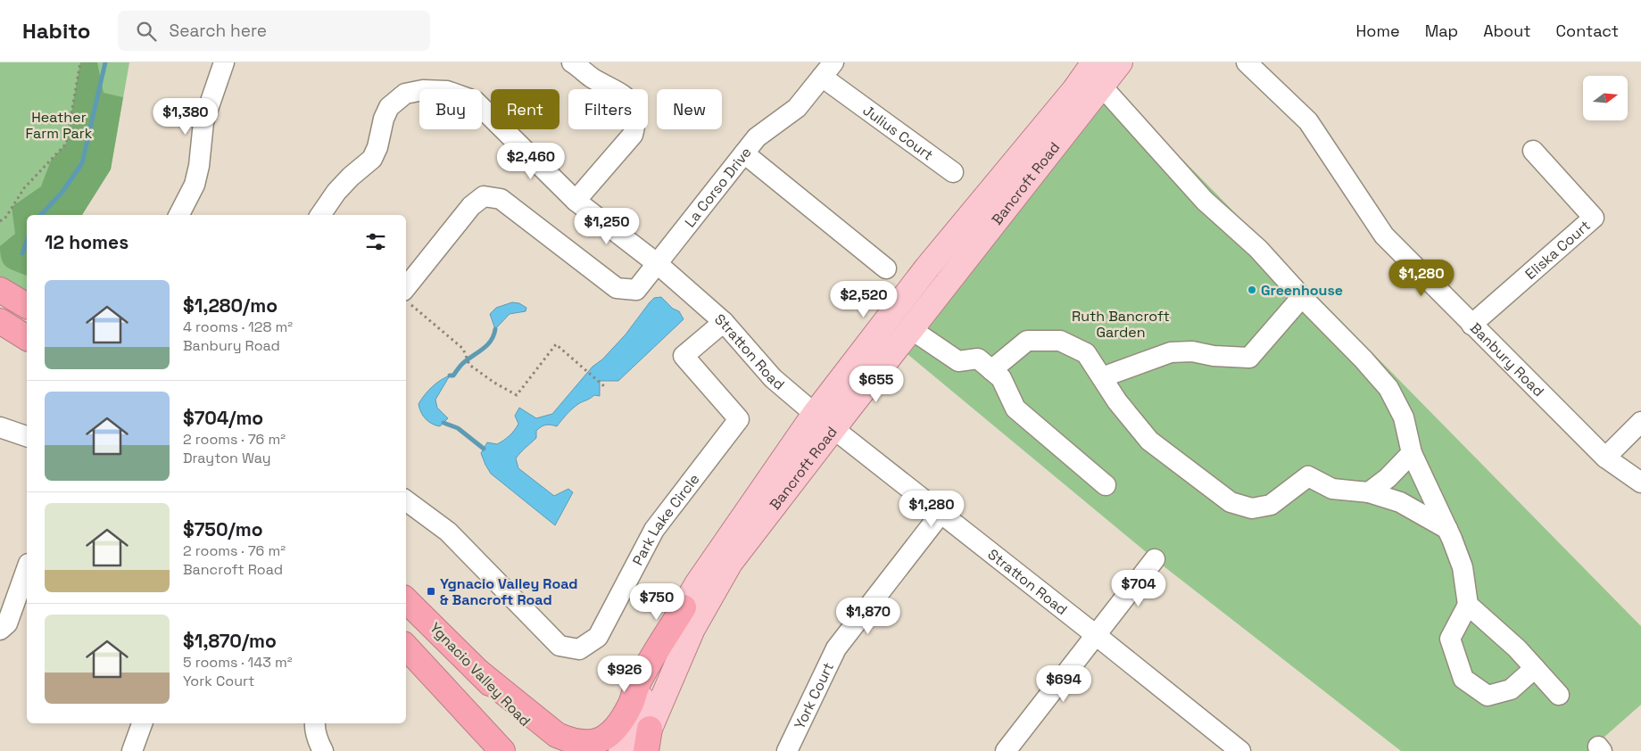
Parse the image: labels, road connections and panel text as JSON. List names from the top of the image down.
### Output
{
  "streets": {
    "highway": ["Ygnacio Valley Road"],
    "main road": ["Bancroft Road"],
    "street": [
      "Julius Court",
      "La Corso Drive",
      "Eliska Court",
      "Stratton Road",
      "Banbury Road",
      "Park Lake Circle",
      "York Court"
    ]
  },
  "crossings": [
    ["Julius Court", "La Corso Drive"],
    ["Bancroft Road", "Stratton Road"],
    ["La Corso Drive", "Stratton Road"],
    ["Eliska Court", "Banbury Road"],
    ["Stratton Road", "Park Lake Circle"],
    ["Stratton Road", "York Court"]
  ],
  "parks": ["Heather Farm Park", "Ruth Bancroft Garden"],
  "places": {
    "other": ["Greenhouse"],
    "transit": ["Ygnacio Valley Road & Bancroft Road"]
  },
  "north": "right",
  "page": {
    "header": "Habito",
    "search": "Search here",
    "nav": [
      "Home",
      "Map",
      "About",
      "Contact"
    ],
    "chip": [
      "Buy",
      "Rent",
      "Filters",
      "New"
    ],
    "price": [
      "$1,380",
      "$2,460",
      "$1,250",
      "$1,280",
      "$2,520",
      "$655",
      "$1,280",
      "$704",
      "$750",
      "$1,870",
      "$926",
      "$694"
    ],
    "heading": "12 homes",
    "list": [
      {
        "name": "$1,280/mo",
        "note": "4 rooms · 128 m² · Banbury Road"
      },
      {
        "name": "$704/mo",
        "note": "2 rooms · 76 m² · Drayton Way"
      },
      {
        "name": "$750/mo",
        "note": "2 rooms · 76 m² · Bancroft Road"
      },
      {
        "name": "$1,870/mo",
        "note": "5 rooms · 143 m² · York Court"
      }
    ]
  }
}
